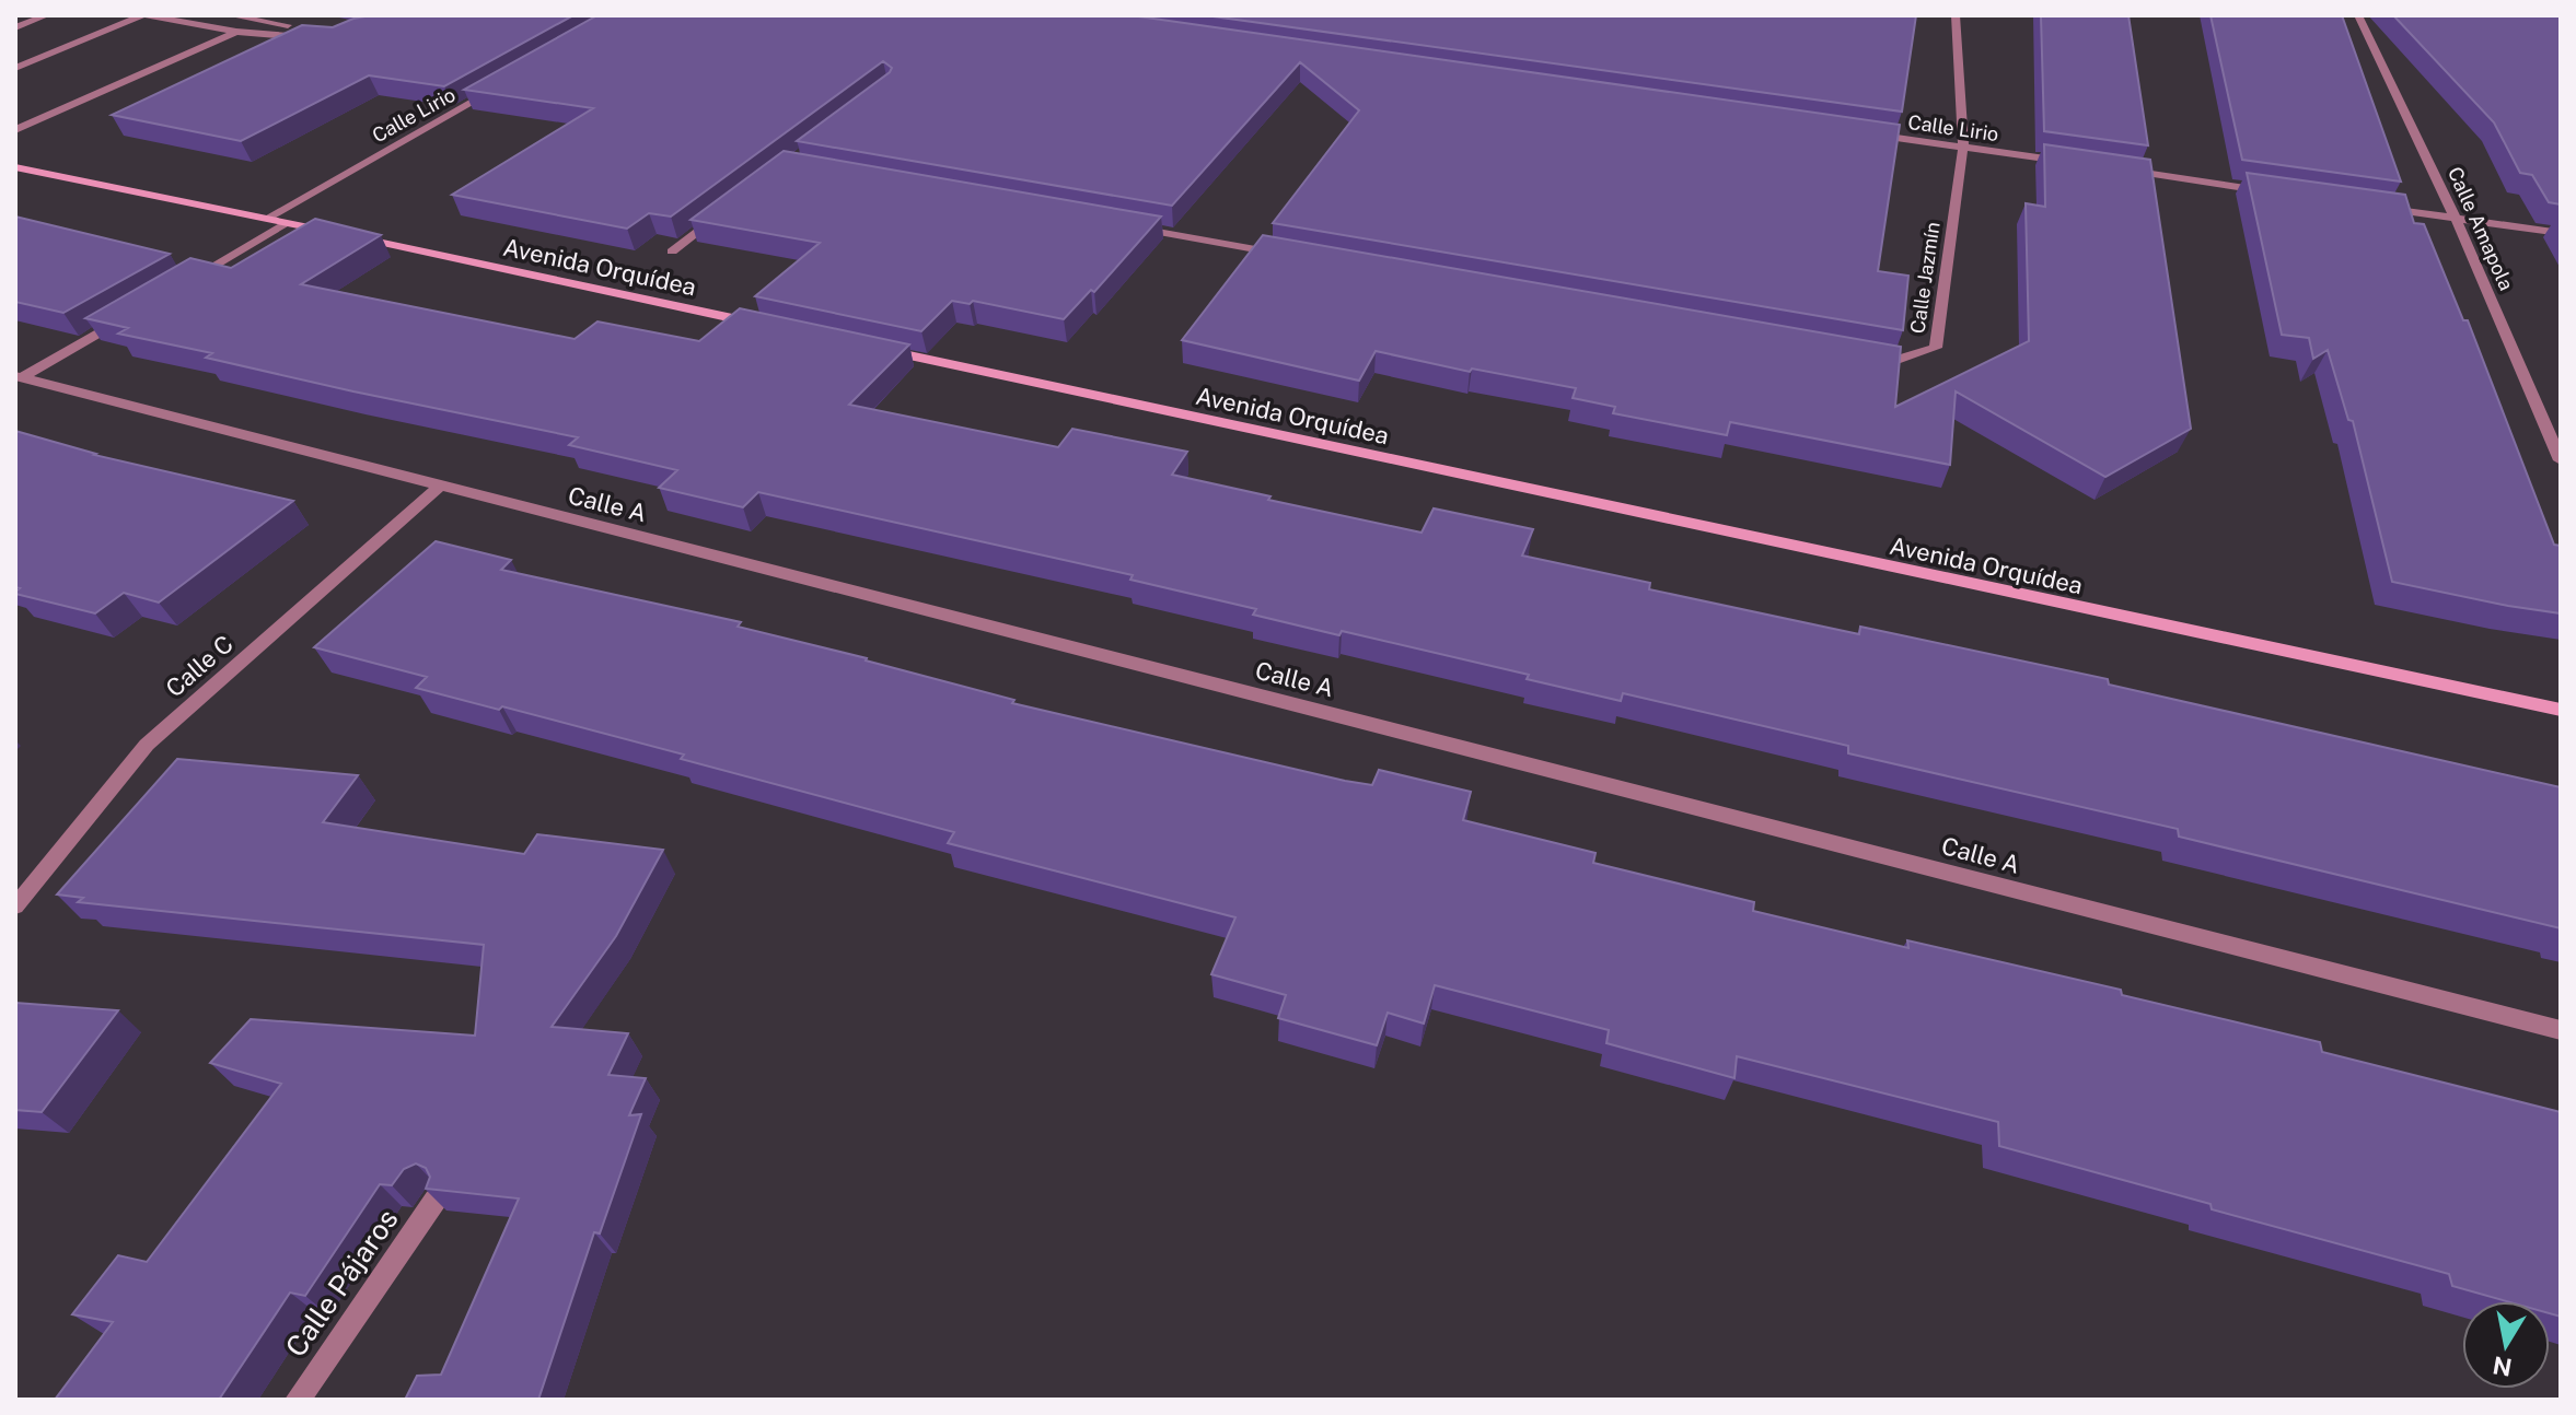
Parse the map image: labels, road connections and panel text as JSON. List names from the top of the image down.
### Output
{
  "streets": {
    "street": [
      "Calle Lirio",
      "Calle Amapola",
      "Avenida Orquídea",
      "Calle Jazmín",
      "Calle A",
      "Calle C",
      "Calle Pájaros"
    ]
  },
  "crossings": [
    ["Calle Lirio", "Calle Jazmín"],
    ["Calle A", "Calle C"]
  ],
  "north": "bottom"
}
